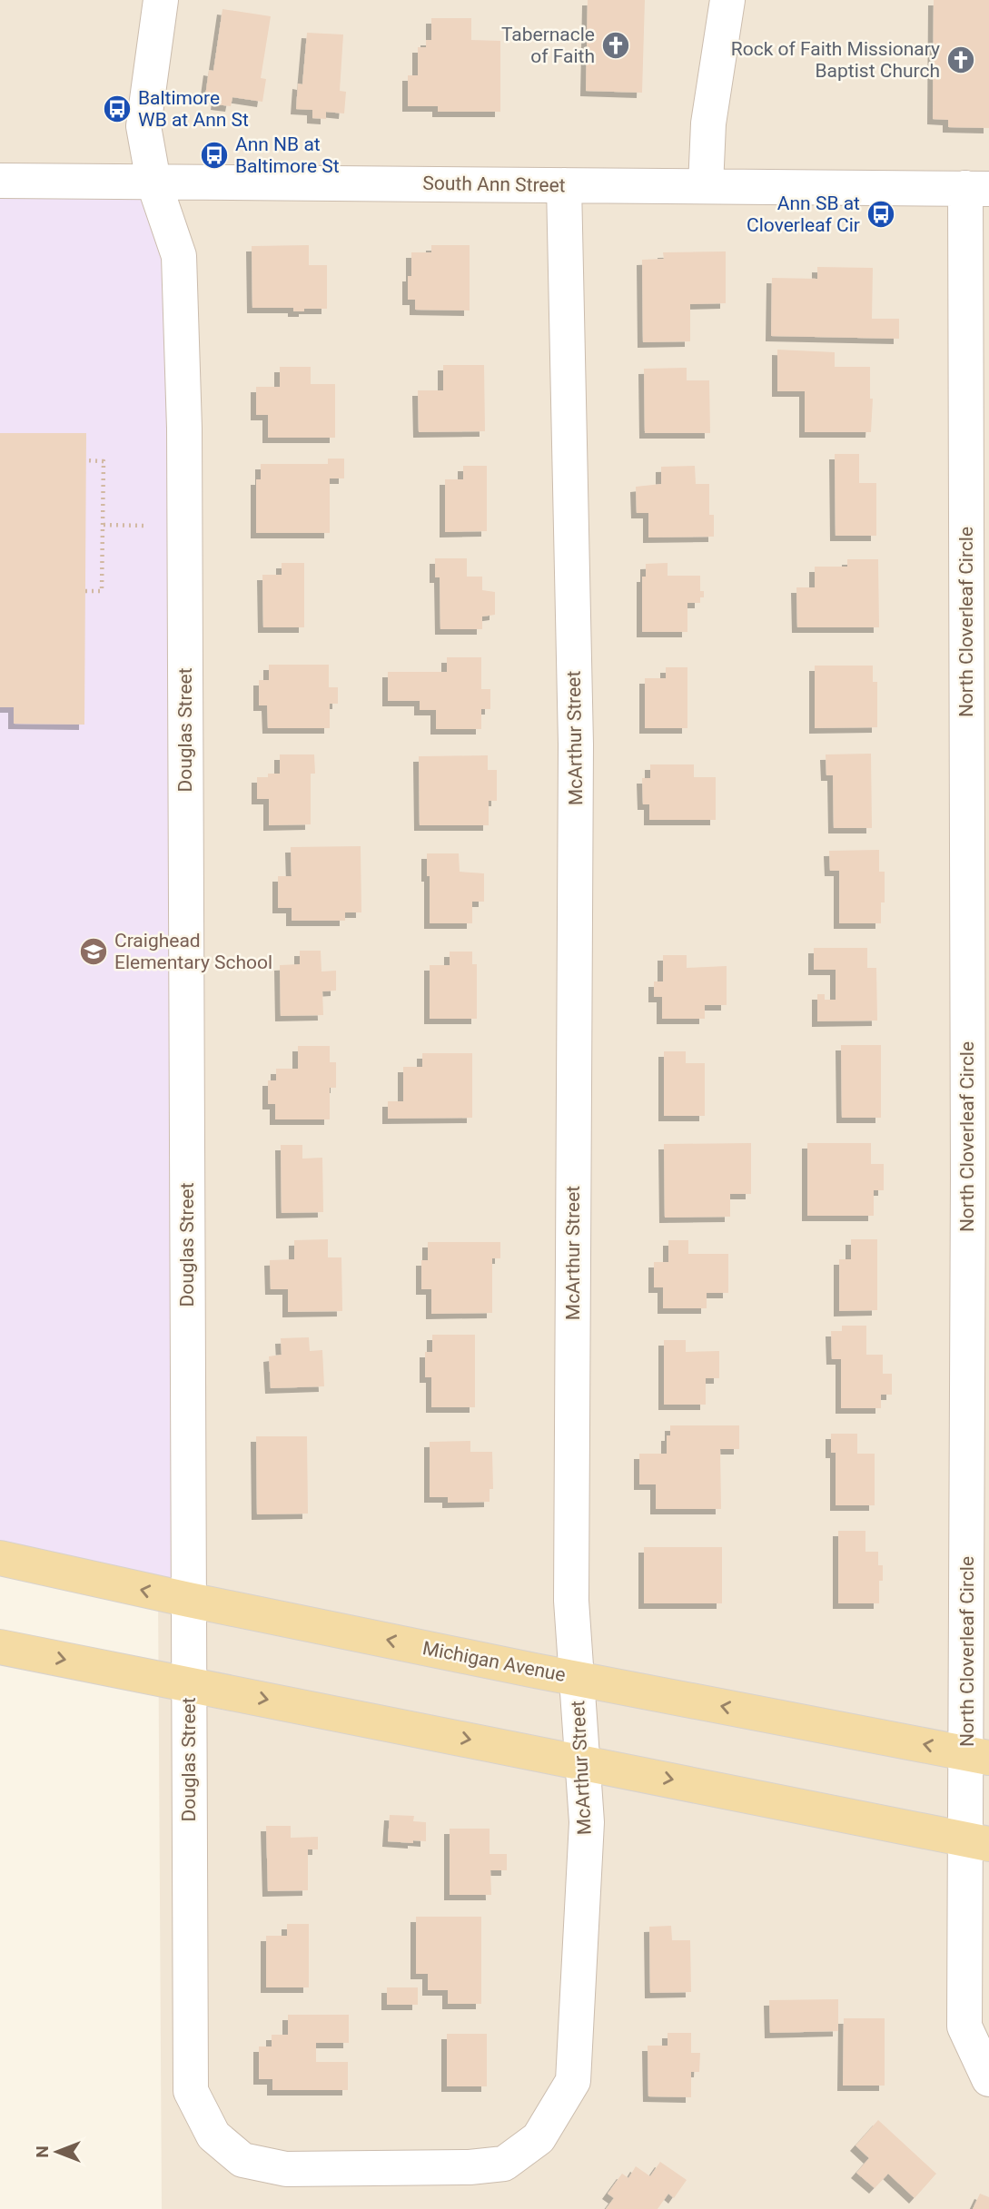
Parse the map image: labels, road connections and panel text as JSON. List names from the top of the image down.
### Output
{
  "streets": {
    "main road": ["Michigan Avenue"],
    "street": [
      "South Ann Street",
      "North Cloverleaf Circle",
      "Douglas Street",
      "McArthur Street"
    ]
  },
  "crossings": [
    ["South Ann Street", "North Cloverleaf Circle"],
    ["South Ann Street", "Douglas Street"],
    ["South Ann Street", "McArthur Street"],
    ["North Cloverleaf Circle", "Michigan Avenue"],
    ["Douglas Street", "McArthur Street"],
    ["Douglas Street", "Michigan Avenue"],
    ["McArthur Street", "Michigan Avenue"]
  ],
  "places": {
    "church": ["Tabernacle of Faith", "Rock of Faith Missionary Baptist Church"],
    "bus stop": ["Baltimore WB at Ann St", "Ann NB at Baltimore St", "Ann SB at Cloverleaf Cir"],
    "school or university": ["Craighead Elementary School"]
  },
  "north": "left"
}
